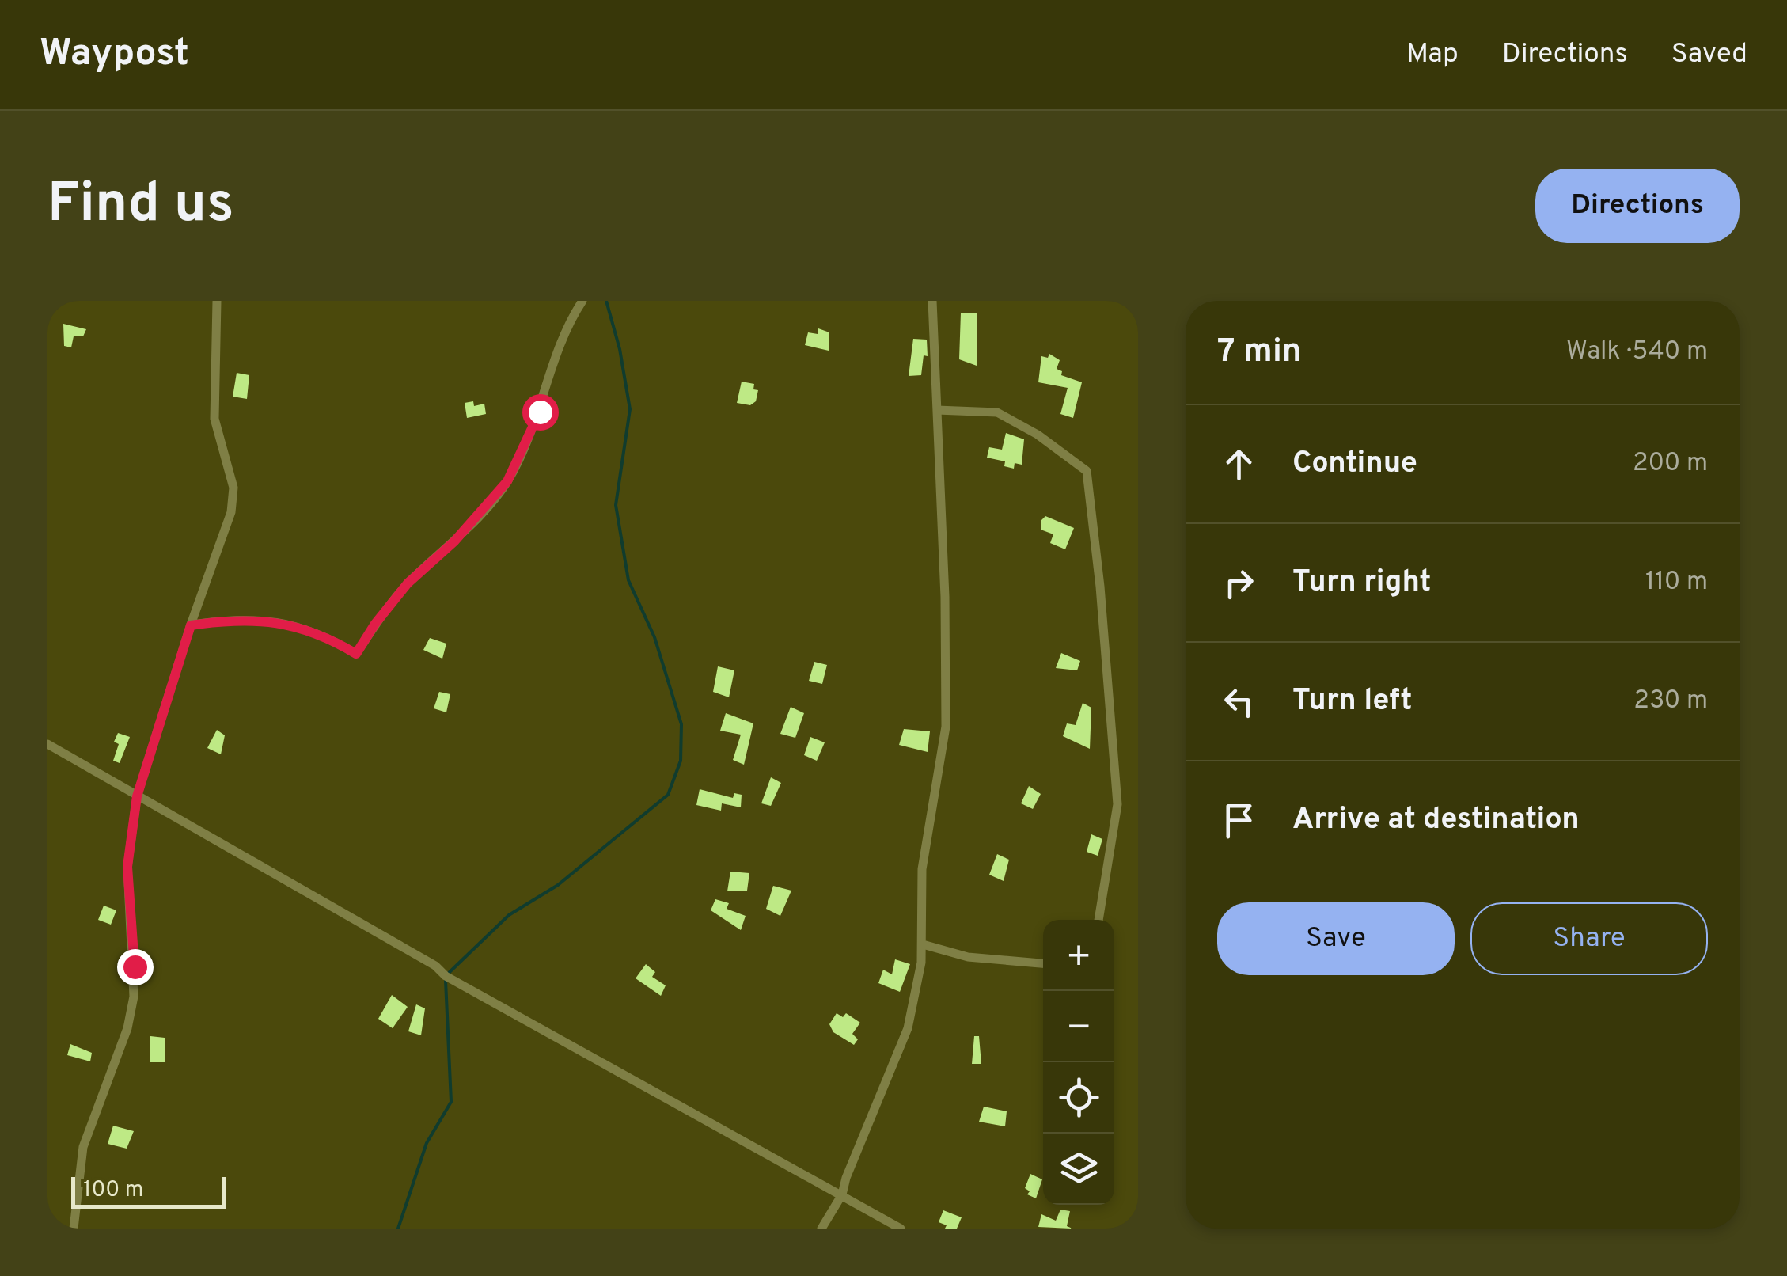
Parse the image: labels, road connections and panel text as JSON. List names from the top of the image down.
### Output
{
  "scale_bar": "100 m",
  "page": {
    "header": "Waypost",
    "nav": ["Map", "Directions", "Saved"],
    "buttons": [
      "Directions",
      ["Save", "Share"]
    ],
    "title": "Find us",
    "heading": ["7 min", "Walk · 540 m"],
    "list": [
      ["Continue", "200 m"],
      ["Turn right", "110 m"],
      ["Turn left", "230 m"],
      "Arrive at destination"
    ],
    "map_buttons": ["+", "−"],
    "scale": "100 m"
  }
}
